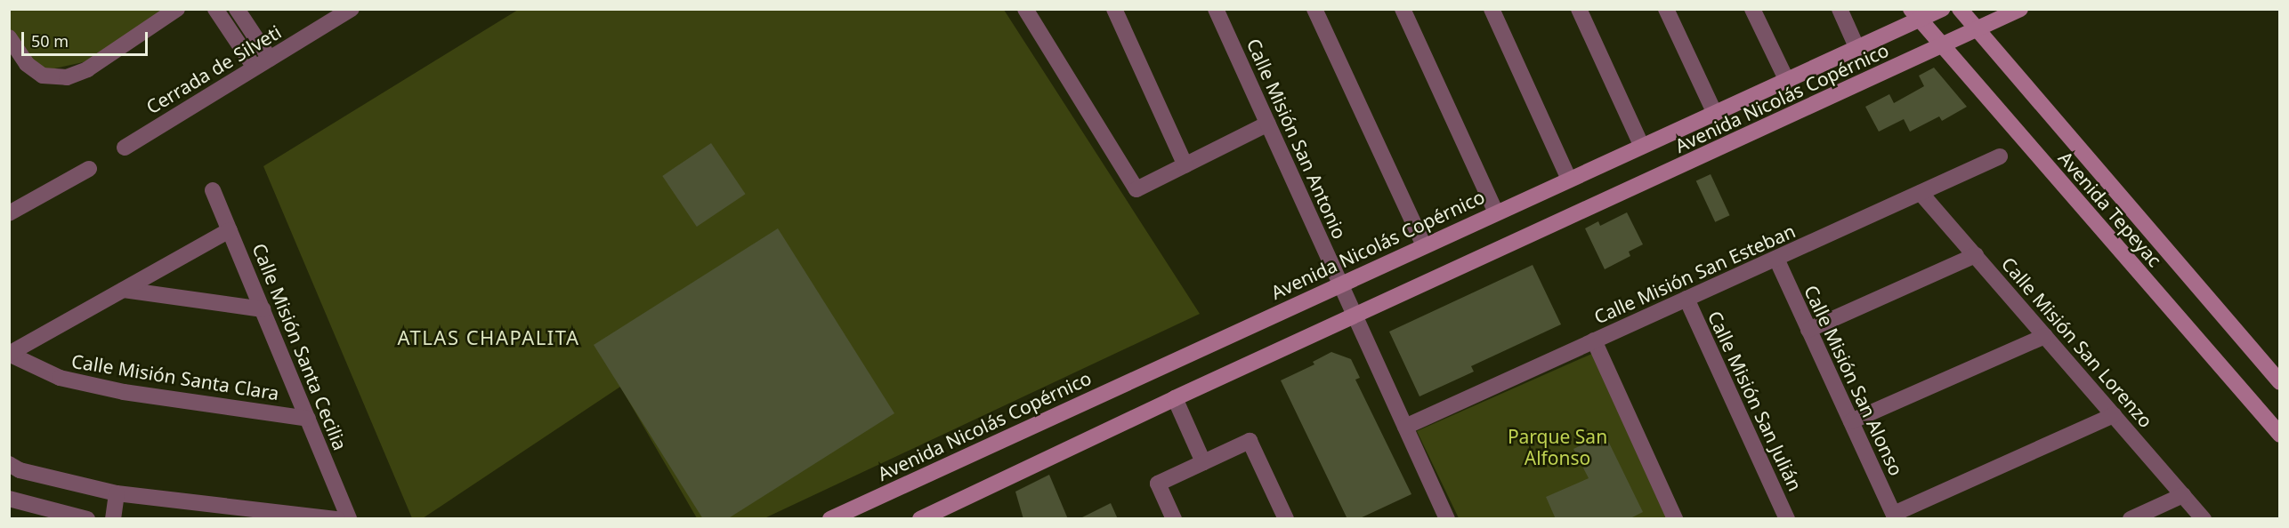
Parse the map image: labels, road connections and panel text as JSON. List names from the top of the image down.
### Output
{
  "streets": {
    "street": [
      "Cerrada de Silveti",
      "Avenida Nicolás Copérnico",
      "Calle Misión San Antonio",
      "Avenida Tepeyac",
      "Calle Misión San Esteban",
      "Calle Misión San Lorenzo",
      "Calle Misión Santa Cecilia",
      "Calle Misión Santa Clara",
      "Calle Misión San Alonso",
      "Calle Misión San Julián"
    ]
  },
  "crossings": [
    ["Avenida Nicolás Copérnico", "Calle Misión San Antonio"],
    ["Avenida Nicolás Copérnico", "Avenida Tepeyac"],
    ["Calle Misión San Antonio", "Calle Misión San Esteban"],
    ["Calle Misión San Esteban", "Calle Misión San Lorenzo"],
    ["Calle Misión San Esteban", "Calle Misión San Alonso"],
    ["Calle Misión San Esteban", "Calle Misión San Julián"],
    ["Calle Misión Santa Cecilia", "Calle Misión Santa Clara"]
  ],
  "districts": ["ATLAS CHAPALITA"],
  "parks": ["Parque San Alfonso"],
  "scale_bar": "50 m"
}
